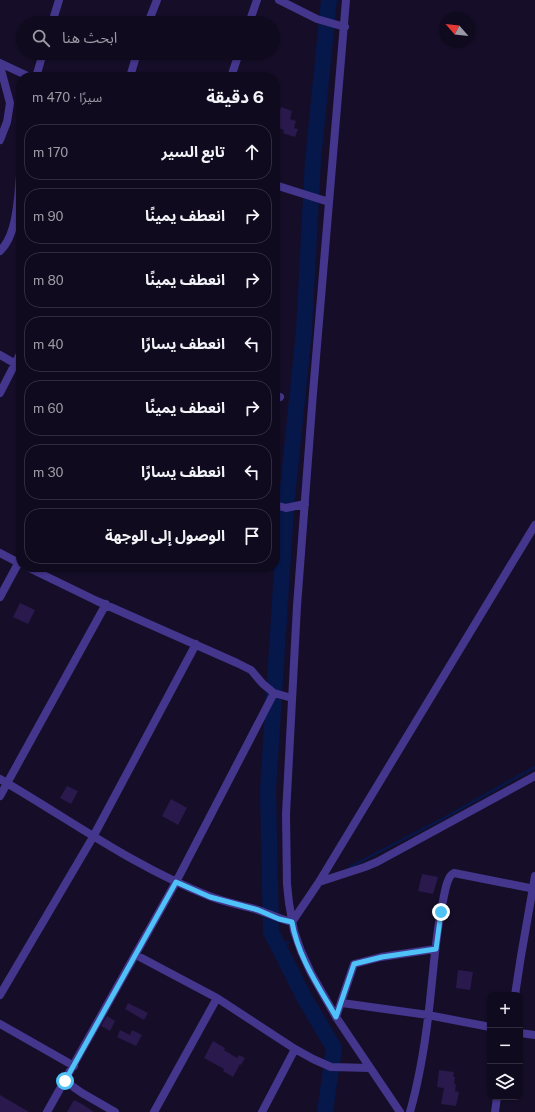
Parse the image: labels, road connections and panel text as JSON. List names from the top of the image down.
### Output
{
  "north": "top left",
  "page": {
    "search": "ابحث هنا",
    "heading": ["6 دقيقة", "سيرًا · 470 m"],
    "list": [
      ["تابع السير", "170 m"],
      ["انعطف يمينًا", "90 m"],
      ["انعطف يمينًا", "80 m"],
      ["انعطف يسارًا", "40 m"],
      ["انعطف يمينًا", "60 m"],
      ["انعطف يسارًا", "30 m"],
      "الوصول إلى الوجهة"
    ],
    "map_buttons": ["+", "−"]
  }
}
